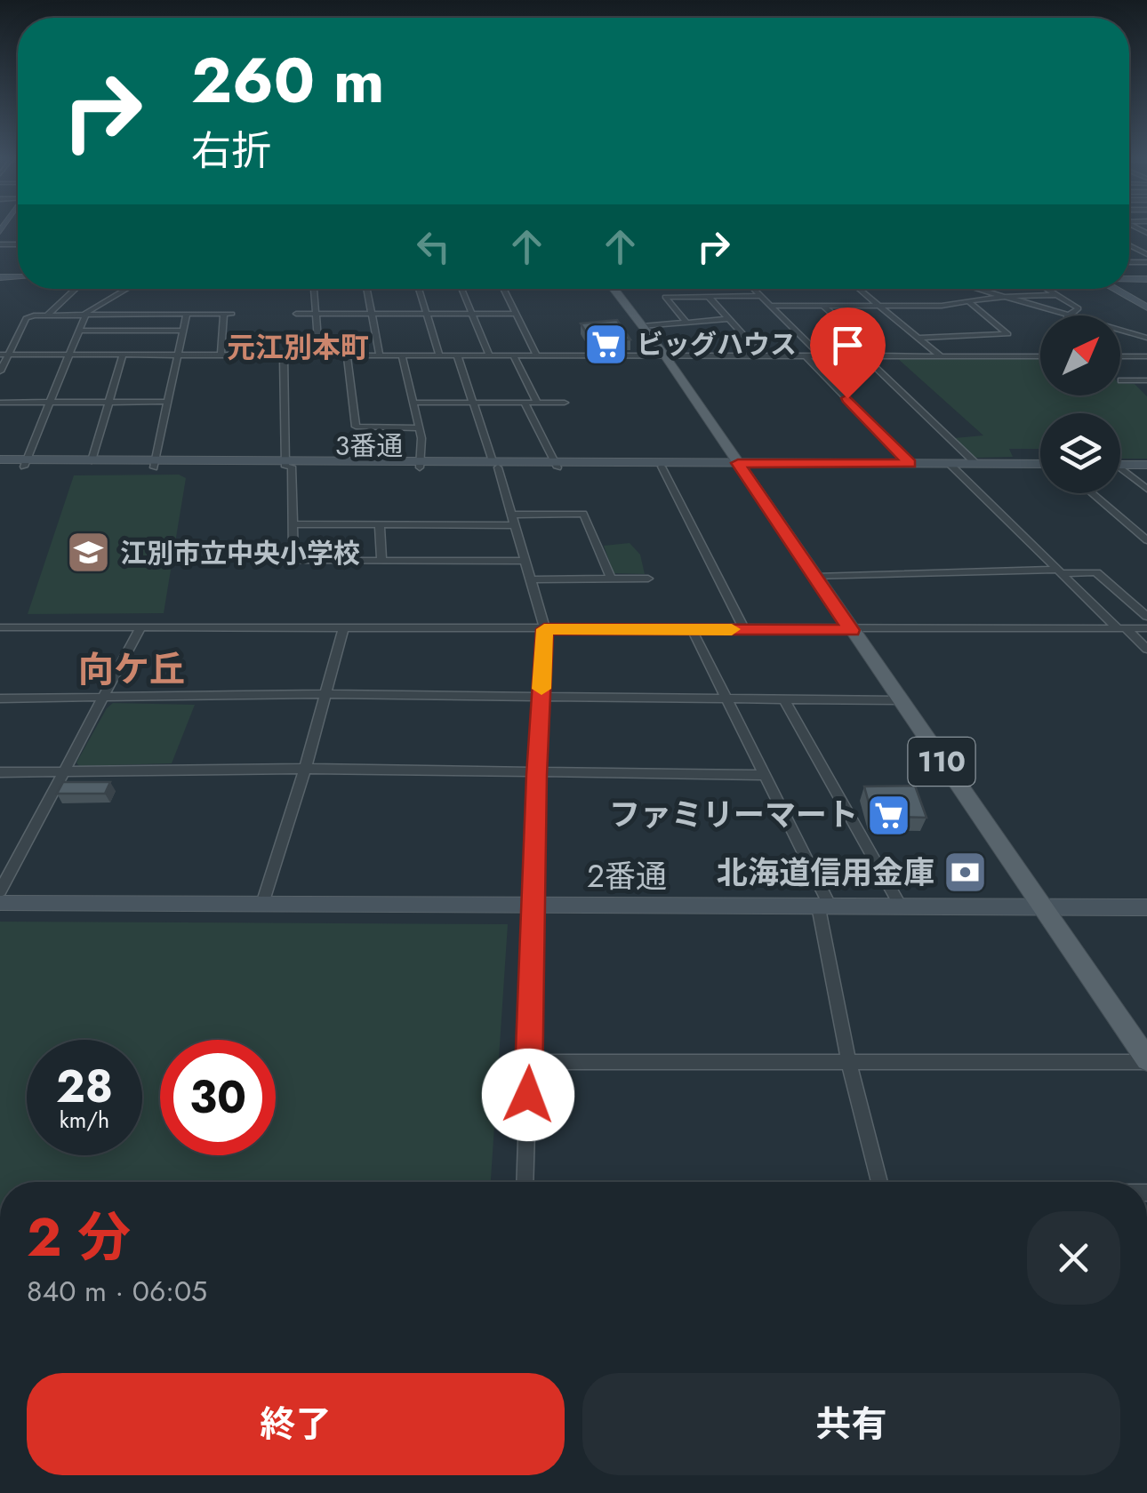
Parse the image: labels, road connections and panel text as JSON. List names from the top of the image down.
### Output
{
  "streets": {
    "main road": ["110"],
    "street": ["3番通", "2番通"]
  },
  "crossings": [
    ["3番通", "110"],
    ["110", "2番通"]
  ],
  "districts": ["元江別本町", "向ケ丘"],
  "places": {
    "supermarket": ["ビッグハウス", "ファミリーマート"],
    "school or university": ["江別市立中央小学校"],
    "bank": ["北海道信用金庫"]
  },
  "north": "top right",
  "page": {
    "turn": ["260 m", "右折"],
    "speed": "28 km/h",
    "limit": "30",
    "heading": ["2 分", "840 m · 06:05"],
    "buttons": ["終了", "共有"]
  }
}
